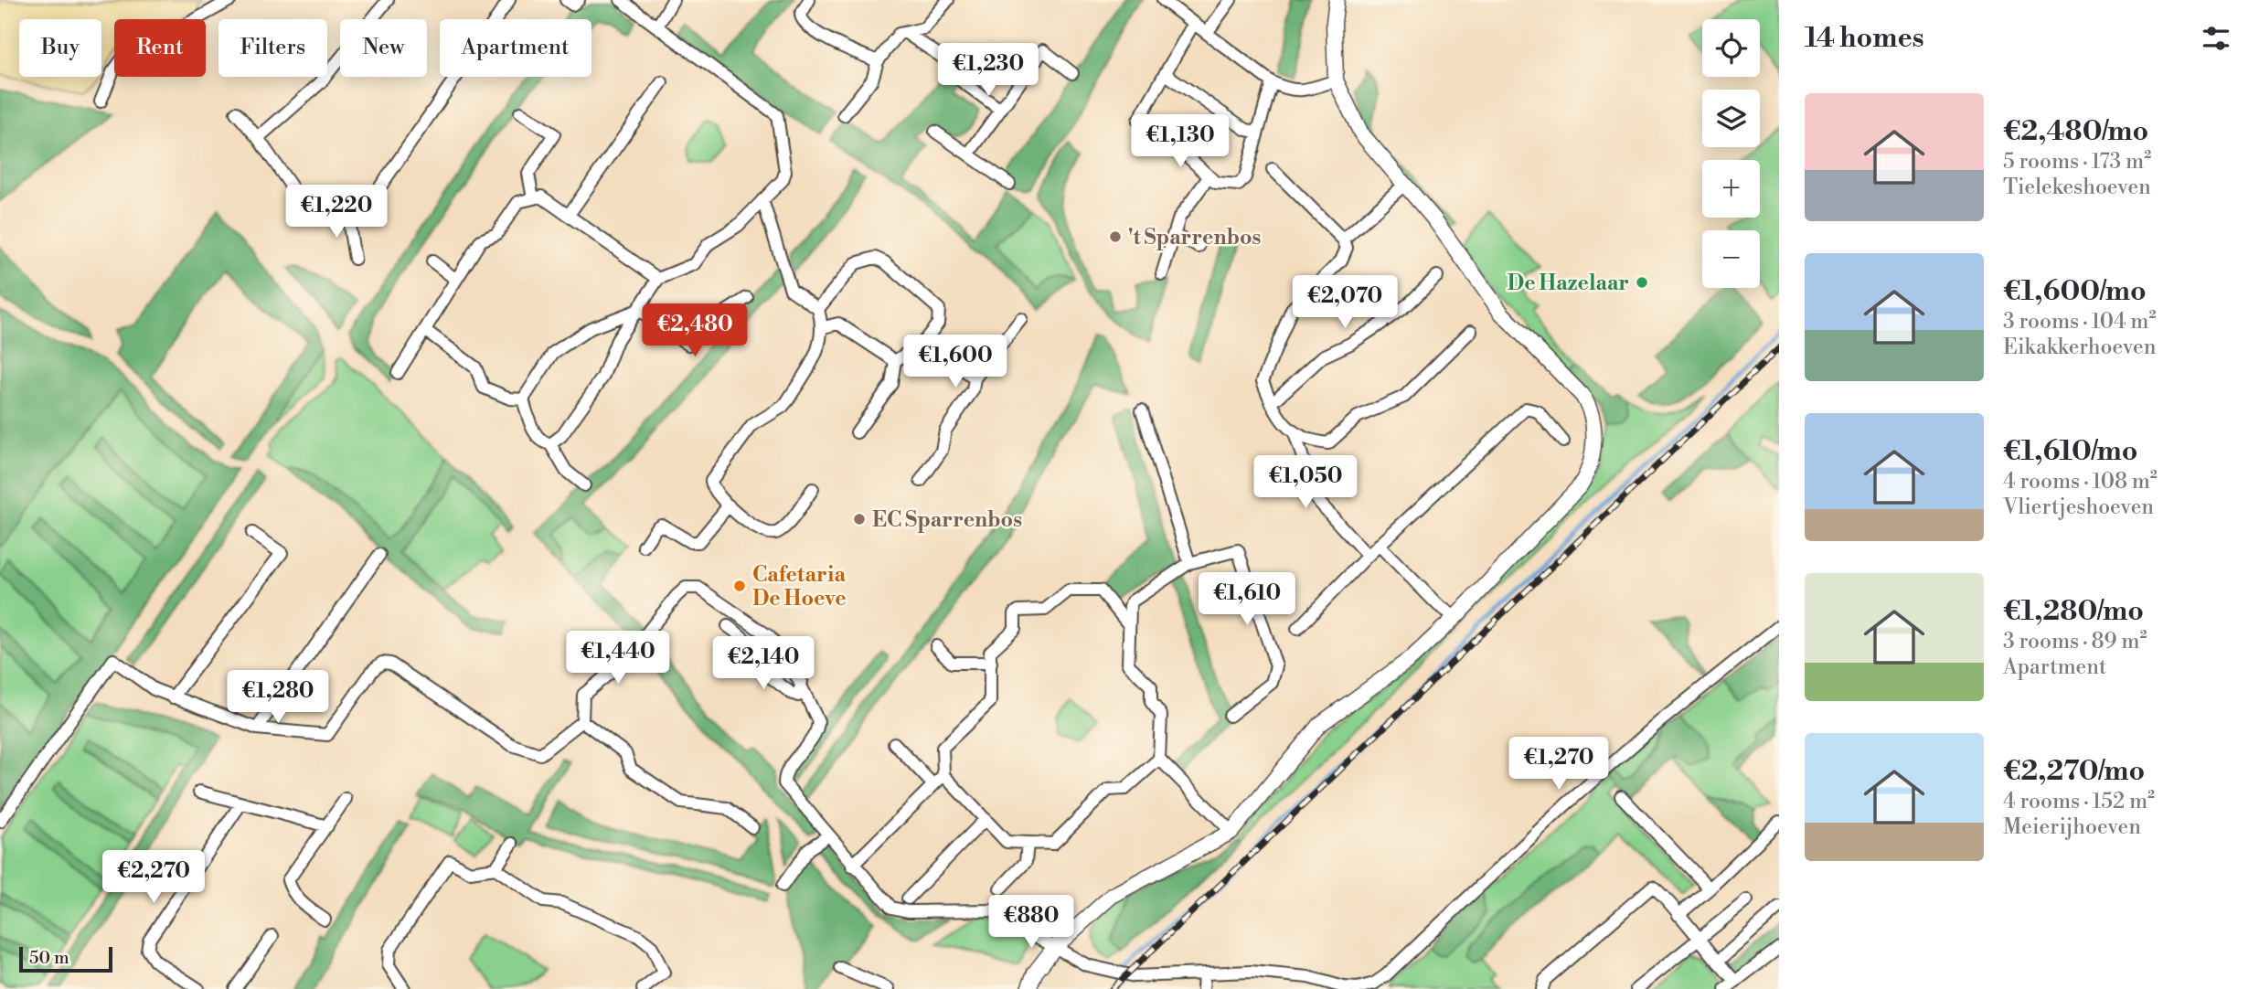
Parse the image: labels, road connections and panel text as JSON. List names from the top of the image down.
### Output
{
  "places": [
    "'t Sparrenbos",
    "De Hazelaar",
    "EC Sparrenbos",
    "Cafetaria De Hoeve"
  ],
  "scale_bar": "50 m",
  "page": {
    "heading": "14 homes",
    "map_buttons": ["+", "−"],
    "chip": [
      "Buy",
      "Rent",
      "Filters",
      "New",
      "Apartment"
    ],
    "price": [
      "€1,230",
      "€1,130",
      "€1,220",
      "€2,070",
      "€2,480",
      "€1,600",
      "€1,050",
      "€1,610",
      "€1,440",
      "€2,140",
      "€1,280",
      "€1,270",
      "€2,270",
      "€880"
    ],
    "list": [
      {
        "name": "€2,480/mo",
        "note": "5 rooms · 173 m² · Tielekeshoeven"
      },
      {
        "name": "€1,600/mo",
        "note": "3 rooms · 104 m² · Eikakkerhoeven"
      },
      {
        "name": "€1,610/mo",
        "note": "4 rooms · 108 m² · Vliertjeshoeven"
      },
      {
        "name": "€1,280/mo",
        "note": "3 rooms · 89 m² · Apartment"
      },
      {
        "name": "€2,270/mo",
        "note": "4 rooms · 152 m² · Meierijhoeven"
      }
    ],
    "scale": "50 m"
  }
}
